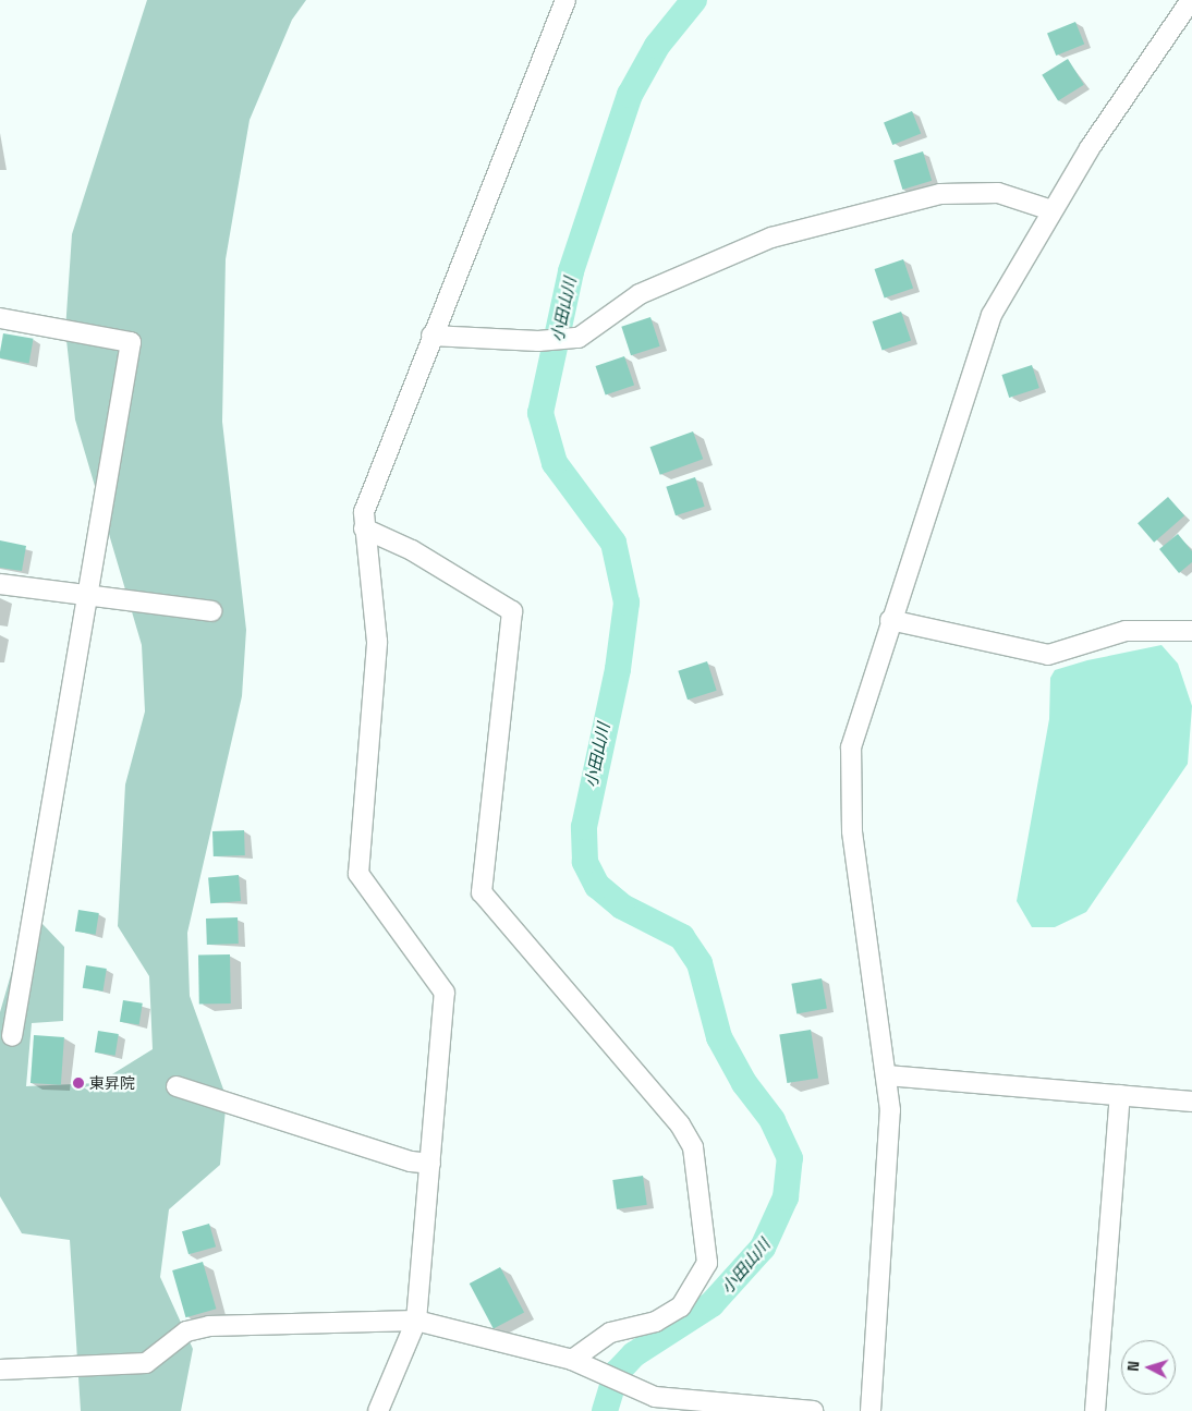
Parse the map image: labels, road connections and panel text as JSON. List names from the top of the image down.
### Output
{
  "water": ["小田山川"],
  "places": ["東昇院"],
  "north": "left"
}
